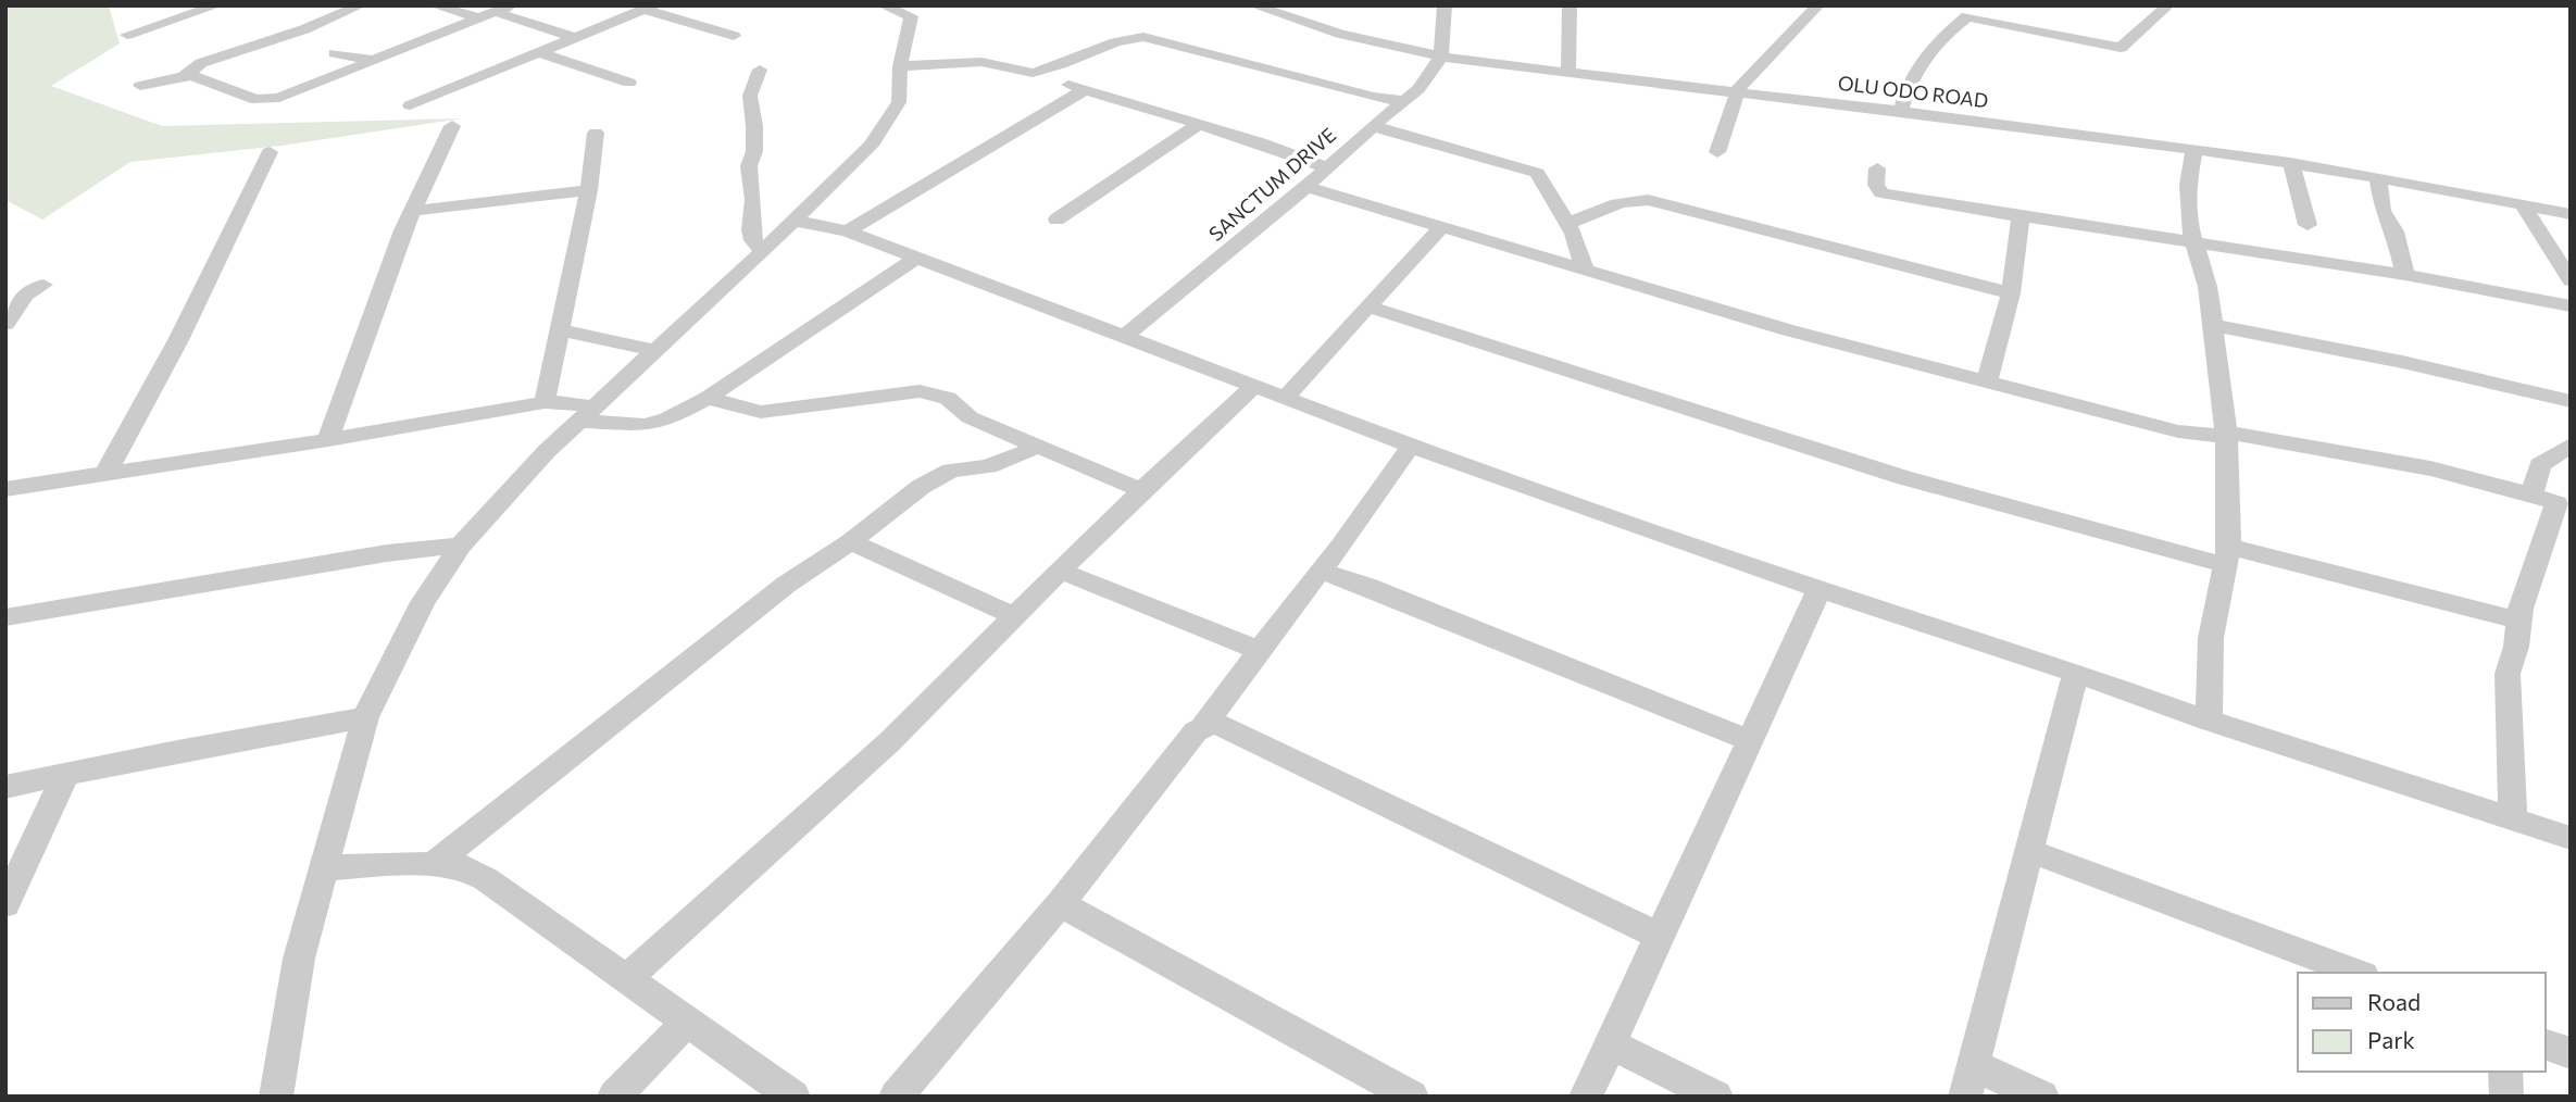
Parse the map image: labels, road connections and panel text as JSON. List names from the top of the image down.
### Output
{
  "streets": {
    "street": ["OLU ODO ROAD", "SANCTUM DRIVE"]
  },
  "crossings": [
    ["OLU ODO ROAD", "SANCTUM DRIVE"]
  ],
  "legend": ["Road", "Park"]
}
